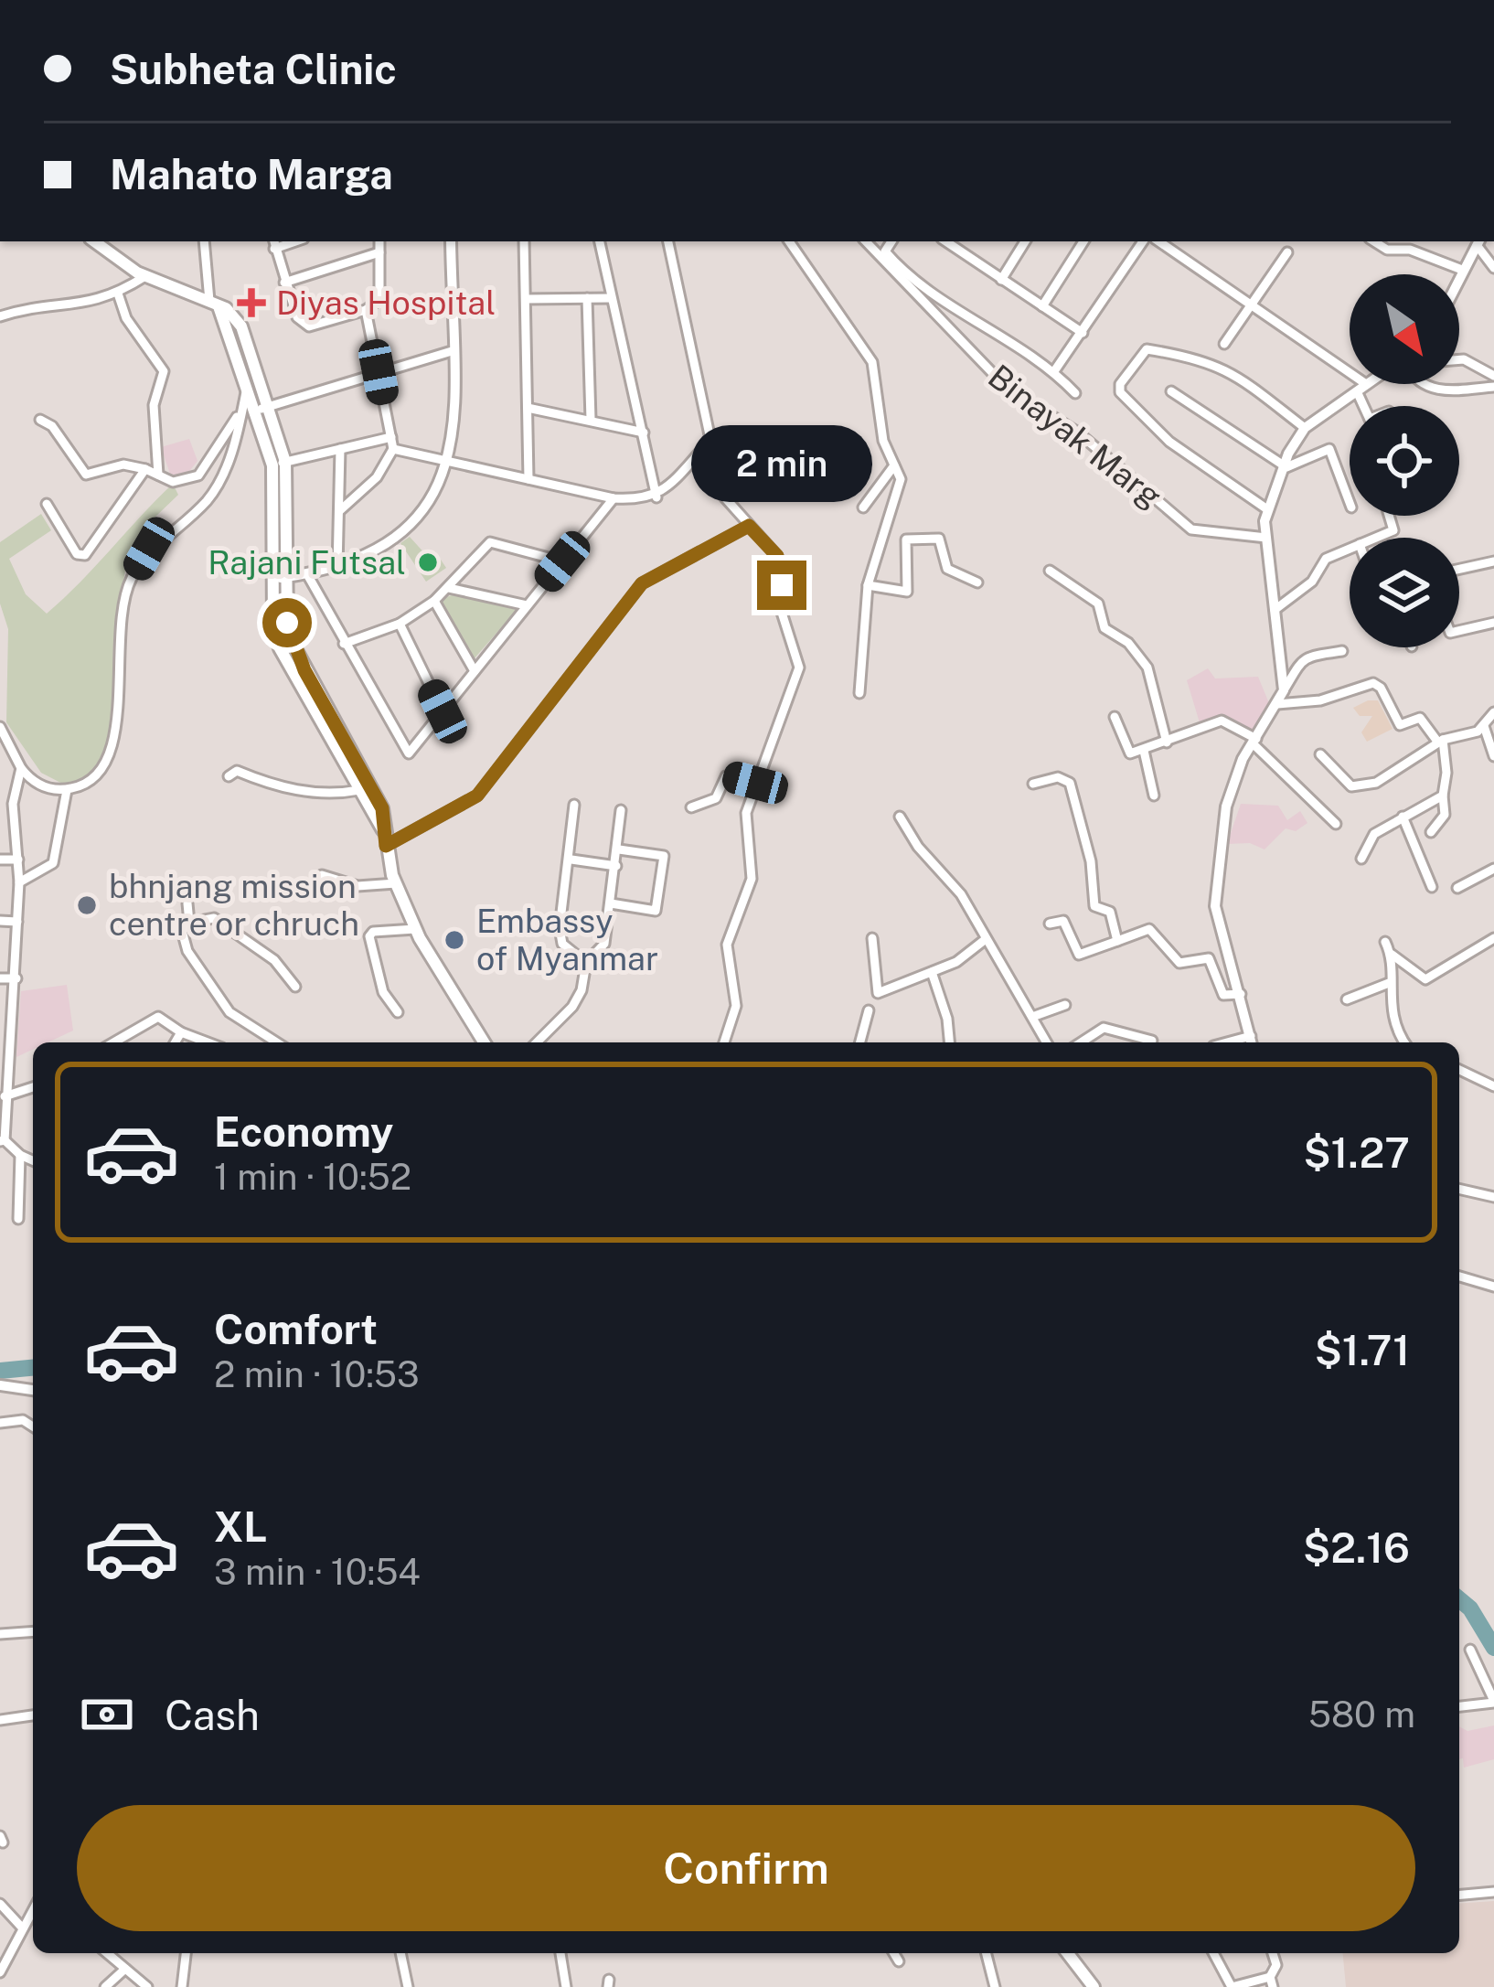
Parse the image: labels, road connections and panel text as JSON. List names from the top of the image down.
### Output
{
  "streets": {
    "street": ["Binayak Marg"]
  },
  "places": {
    "health": ["Diyas Hospital"],
    "other": ["Rajani Futsal", "bhnjang mission centre or chruch", "Embassy of Myanmar"]
  },
  "north": "bottom right",
  "page": {
    "banner": ["Subheta Clinic", "Mahato Marga"],
    "bubble": "2 min",
    "list": [
      {
        "name": "Economy",
        "note": "1 min · 10:52",
        "value": "$1.27"
      },
      {
        "name": "Comfort",
        "note": "2 min · 10:53",
        "value": "$1.71"
      },
      {
        "name": "XL",
        "note": "3 min · 10:54",
        "value": "$2.16"
      }
    ],
    "pay": ["Cash", "580 m"],
    "buttons": "Confirm"
  }
}
